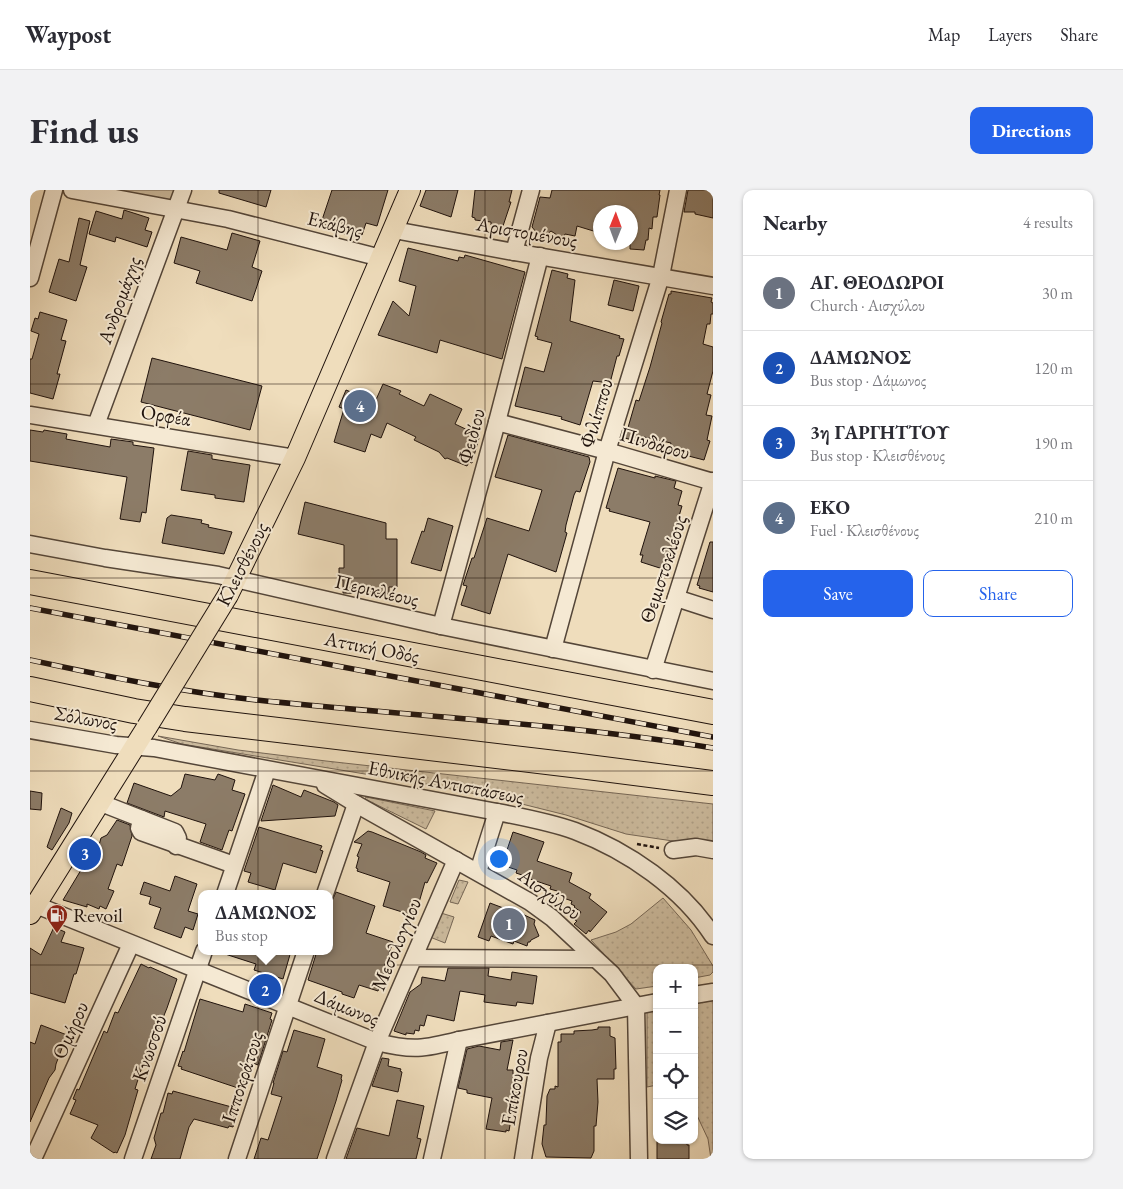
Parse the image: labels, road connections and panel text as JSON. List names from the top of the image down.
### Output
{
  "streets": {
    "highway": ["Αττική Οδός"],
    "main road": ["Κλεισθένους"],
    "street": [
      "Εκάβης",
      "Αριστομένους",
      "Ανδρομάχης",
      "Φιλίππου",
      "Ορφέα",
      "Φειδίου",
      "Πινδάρου",
      "Θεμιστοκλέους",
      "Περικλέους",
      "Σόλωνος",
      "Εθνικής Αντιστάσεως",
      "Αισχύλου",
      "Μεσολογγίου",
      "Δάμωνος",
      "Ομήρου",
      "Κνωσσού",
      "Ιπποκράτους",
      "Επίκουρου"
    ]
  },
  "crossings": [
    ["Εκάβης", "Ανδρομάχης"],
    ["Εκάβης", "Κλεισθένους"],
    ["Αριστομένους", "Φιλίππου"],
    ["Αριστομένους", "Φειδίου"],
    ["Αριστομένους", "Κλεισθένους"],
    ["Ανδρομάχης", "Ορφέα"],
    ["Φιλίππου", "Πινδάρου"],
    ["Φιλίππου", "Περικλέους"],
    ["Ορφέα", "Κλεισθένους"],
    ["Φειδίου", "Πινδάρου"],
    ["Φειδίου", "Περικλέους"],
    ["Πινδάρου", "Θεμιστοκλέους"],
    ["Κλεισθένους", "Περικλέους"],
    ["Κλεισθένους", "Σόλωνος"],
    ["Κλεισθένους", "Εθνικής Αντιστάσεως"],
    ["Κλεισθένους", "Δάμωνος"],
    ["Θεμιστοκλέους", "Περικλέους"],
    ["Σόλωνος", "Εθνικής Αντιστάσεως"],
    ["Εθνικής Αντιστάσεως", "Αισχύλου"],
    ["Αισχύλου", "Μεσολογγίου"],
    ["Αισχύλου", "Δάμωνος"],
    ["Μεσολογγίου", "Δάμωνος"],
    ["Δάμωνος", "Ομήρου"],
    ["Δάμωνος", "Κνωσσού"],
    ["Δάμωνος", "Ιπποκράτους"],
    ["Δάμωνος", "Επίκουρου"]
  ],
  "places": {
    "fuel station": ["Revoil"]
  },
  "north": "top",
  "page": {
    "header": "Waypost",
    "nav": ["Map", "Layers", "Share"],
    "buttons": [
      "Directions",
      ["Save", "Share"]
    ],
    "title": "Find us",
    "heading": ["Nearby", "4 results"],
    "list": [
      {
        "mark": "1",
        "name": "ΑΓ. ΘΕΟΔΩΡΟΙ",
        "note": "Church · Αισχύλου",
        "value": "30 m"
      },
      {
        "mark": "2",
        "name": "ΔΑΜΩΝΟΣ",
        "note": "Bus stop · Δάμωνος",
        "value": "120 m"
      },
      {
        "mark": "3",
        "name": "3η ΓΑΡΓΗΤΤΟΥ",
        "note": "Bus stop · Κλεισθένους",
        "value": "190 m"
      },
      {
        "mark": "4",
        "name": "ΕΚΟ",
        "note": "Fuel · Κλεισθένους",
        "value": "210 m"
      }
    ],
    "pins": [
      "4",
      "3",
      "1",
      "2"
    ],
    "popup": ["ΔΑΜΩΝΟΣ", "Bus stop"],
    "map_buttons": ["+", "−"]
  }
}
